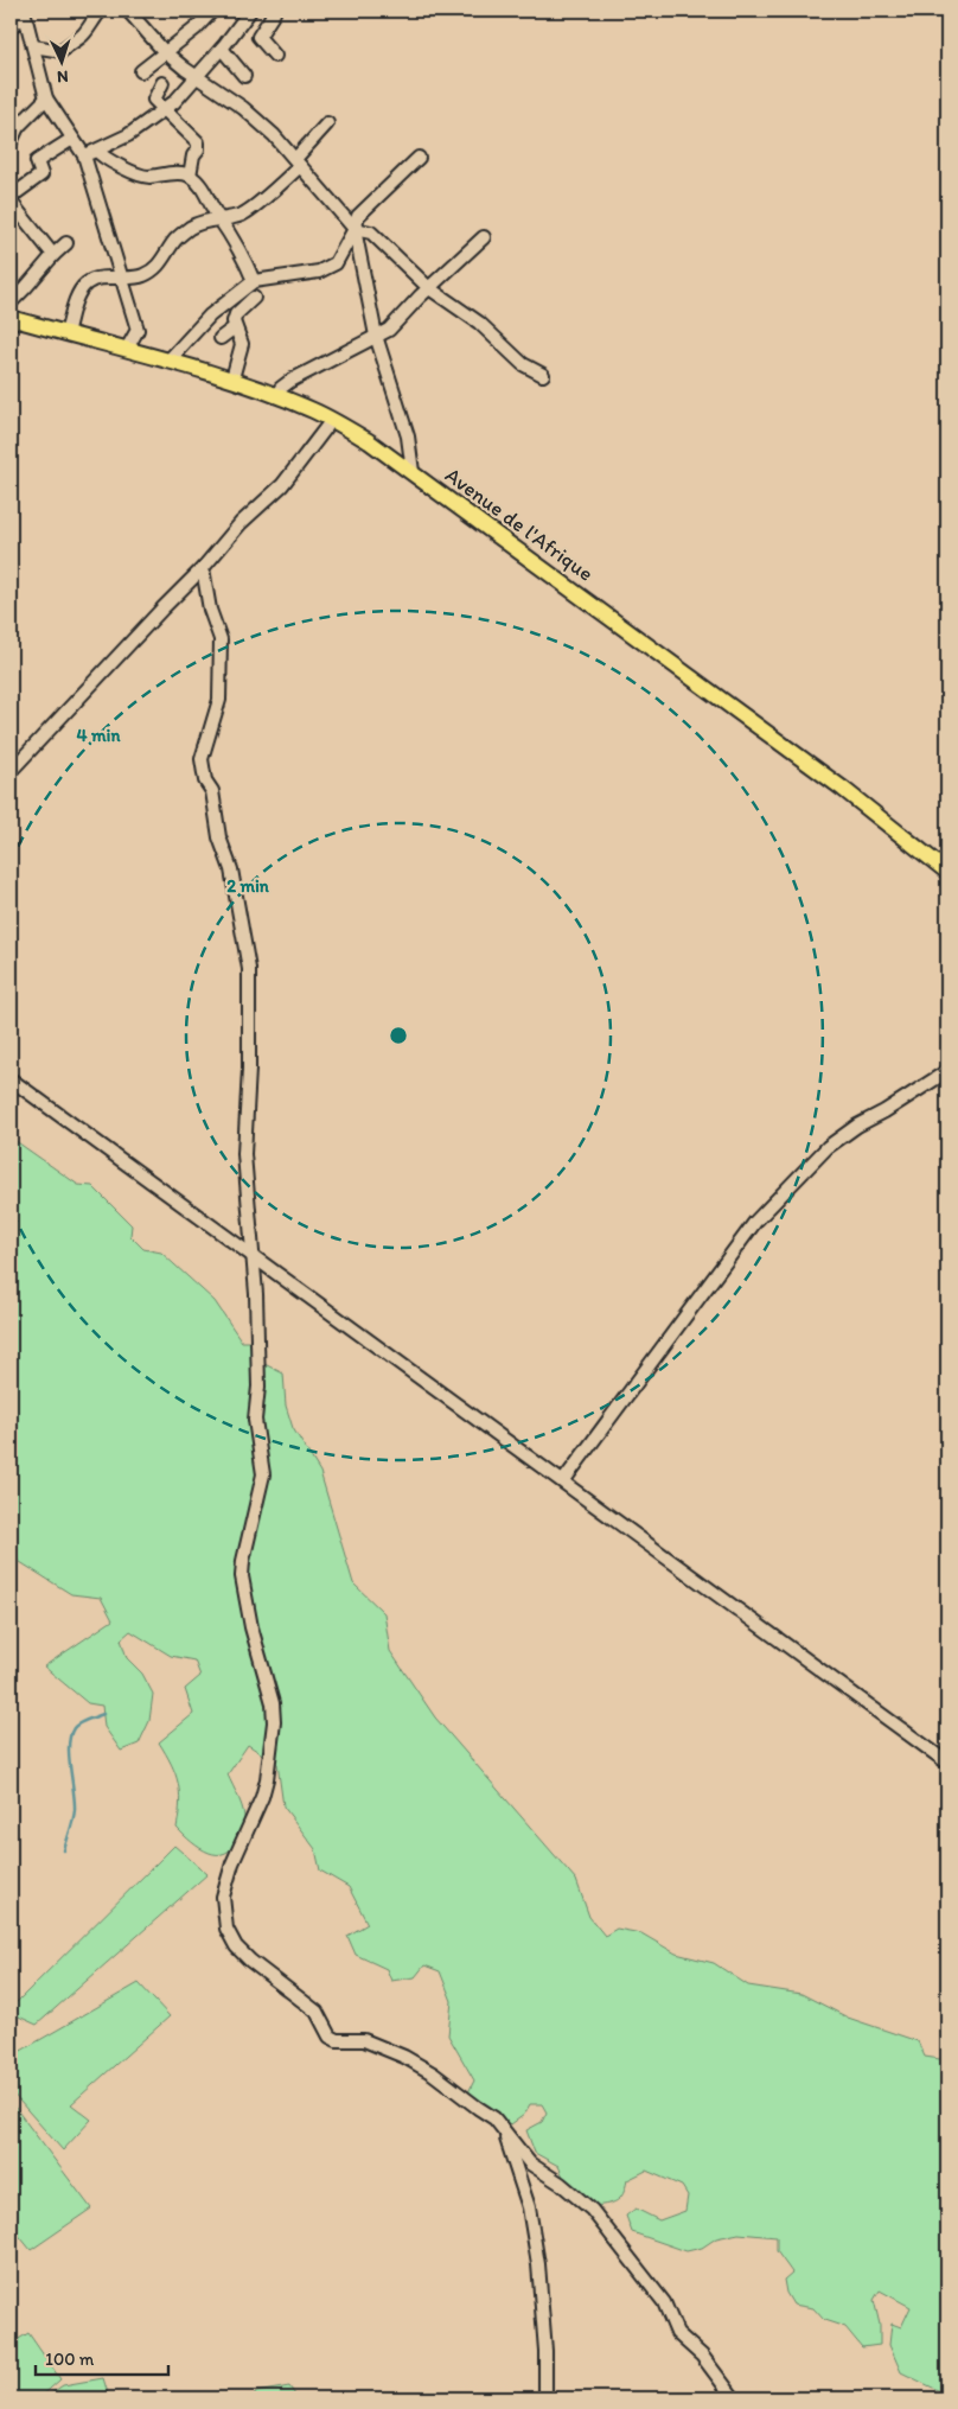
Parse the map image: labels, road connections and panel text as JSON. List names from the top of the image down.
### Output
{
  "streets": {
    "main road": ["Avenue de l'Afrique"]
  },
  "scale_bar": "100 m",
  "north": "bottom",
  "rings": ["4 min", "2 min"]
}
